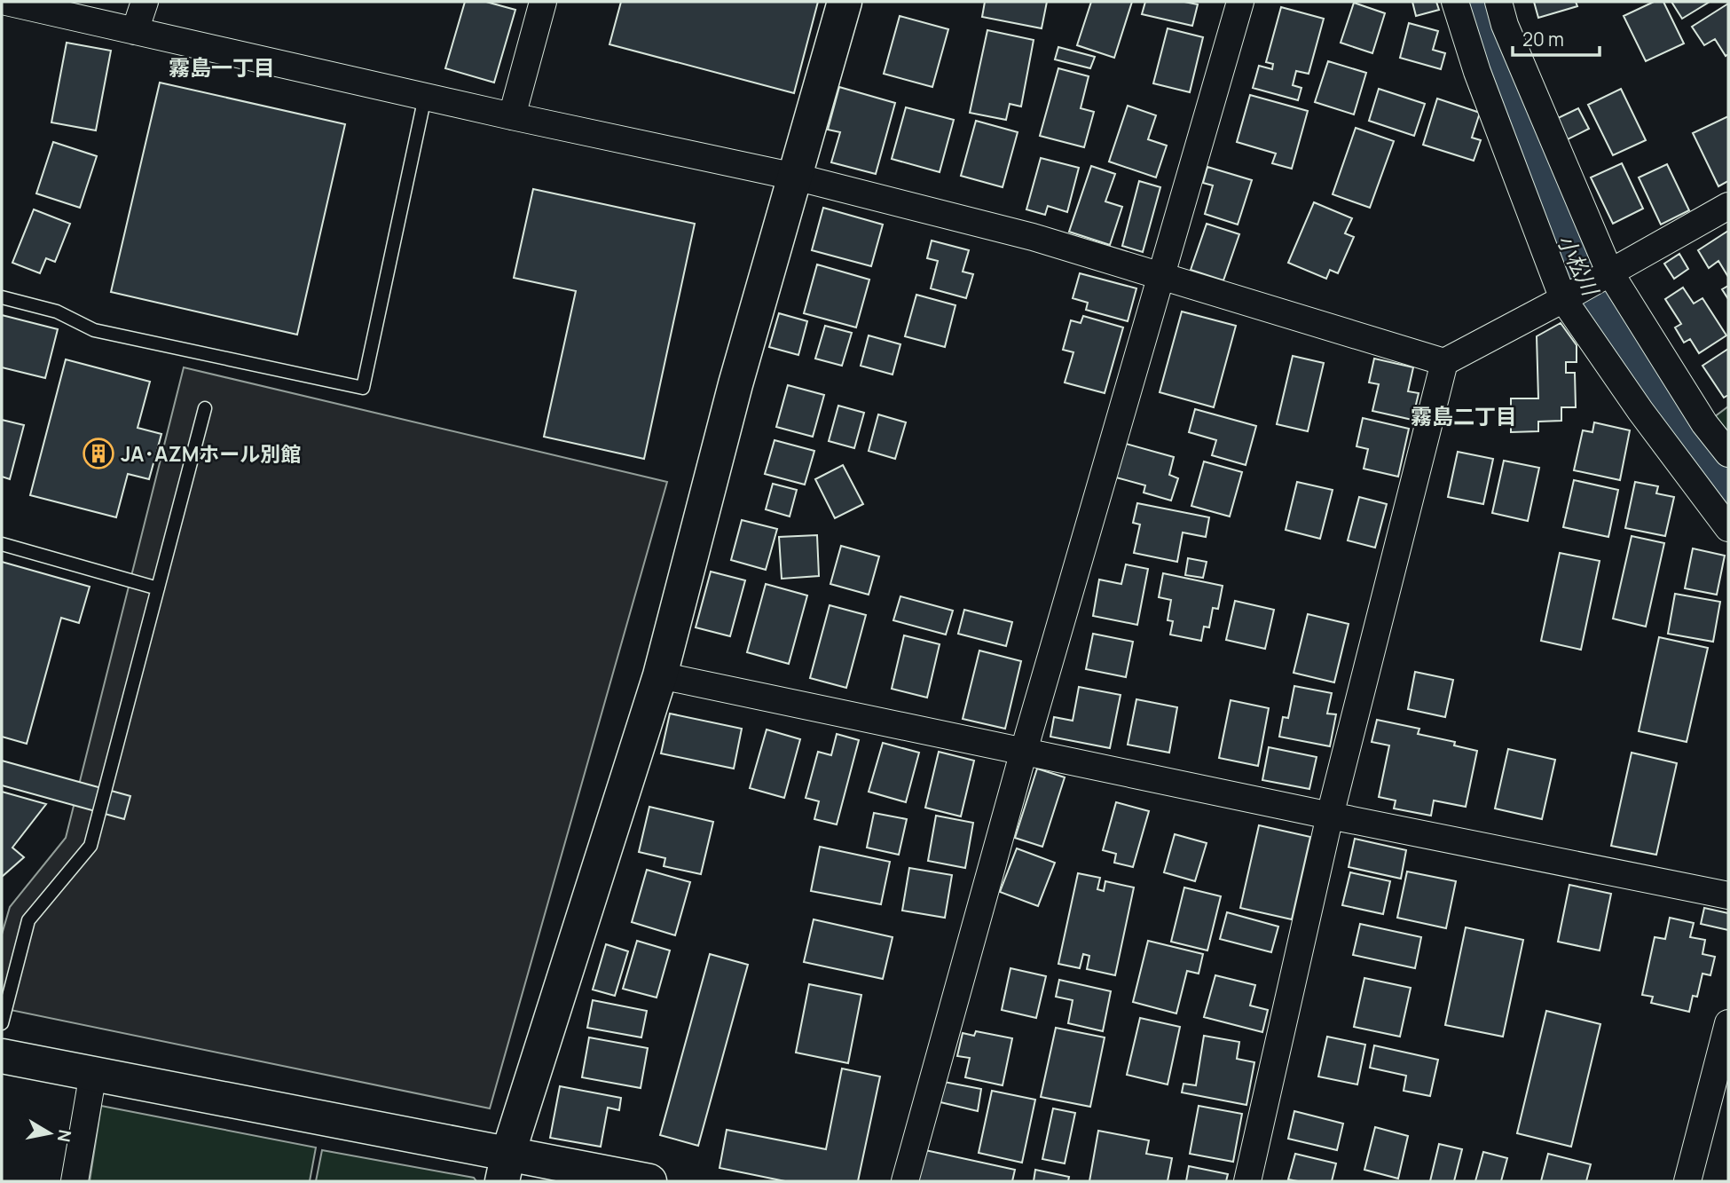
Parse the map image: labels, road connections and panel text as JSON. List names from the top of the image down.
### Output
{
  "districts": ["霧島一丁目", "霧島二丁目"],
  "water": ["小松川"],
  "places": {
    "building": ["JA･AZMホール別館"]
  },
  "scale_bar": "20 m",
  "north": "right"
}
